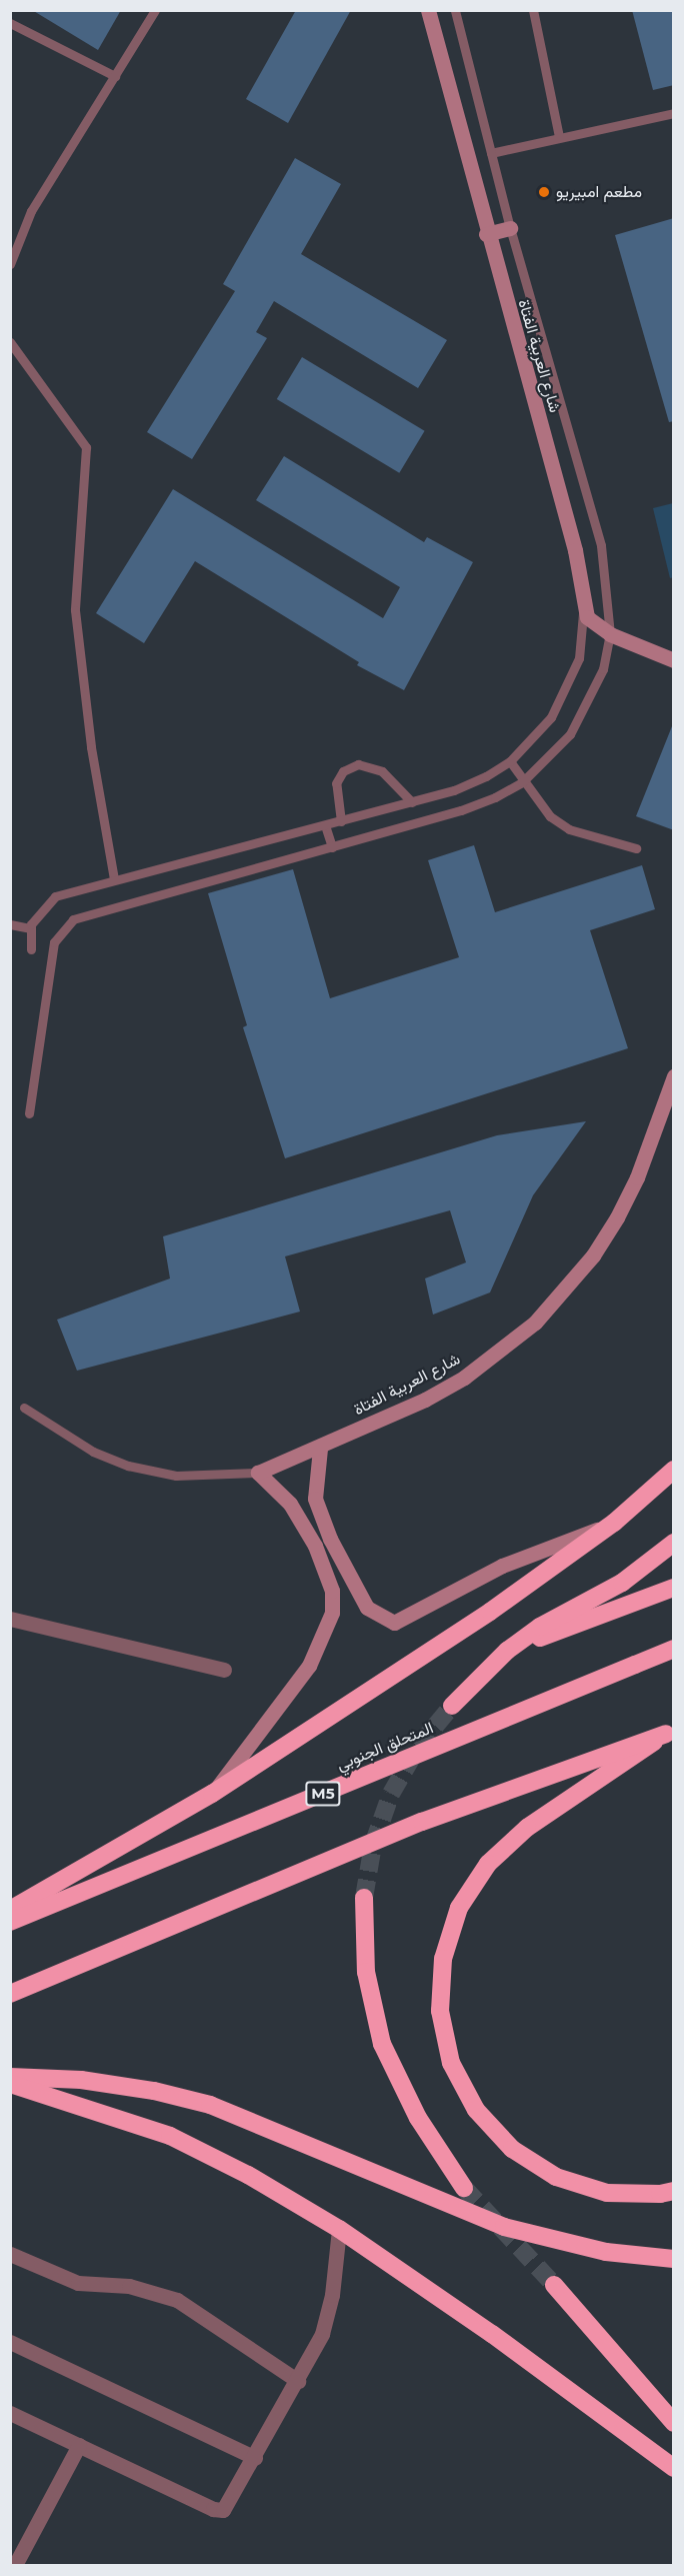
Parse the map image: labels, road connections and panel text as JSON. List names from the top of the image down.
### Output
{
  "streets": {
    "highway": ["المتحلق الجنوبي", "M5"],
    "street": ["شارع العربية الفتاة"]
  },
  "places": ["مطعم امبيريو"]
}
